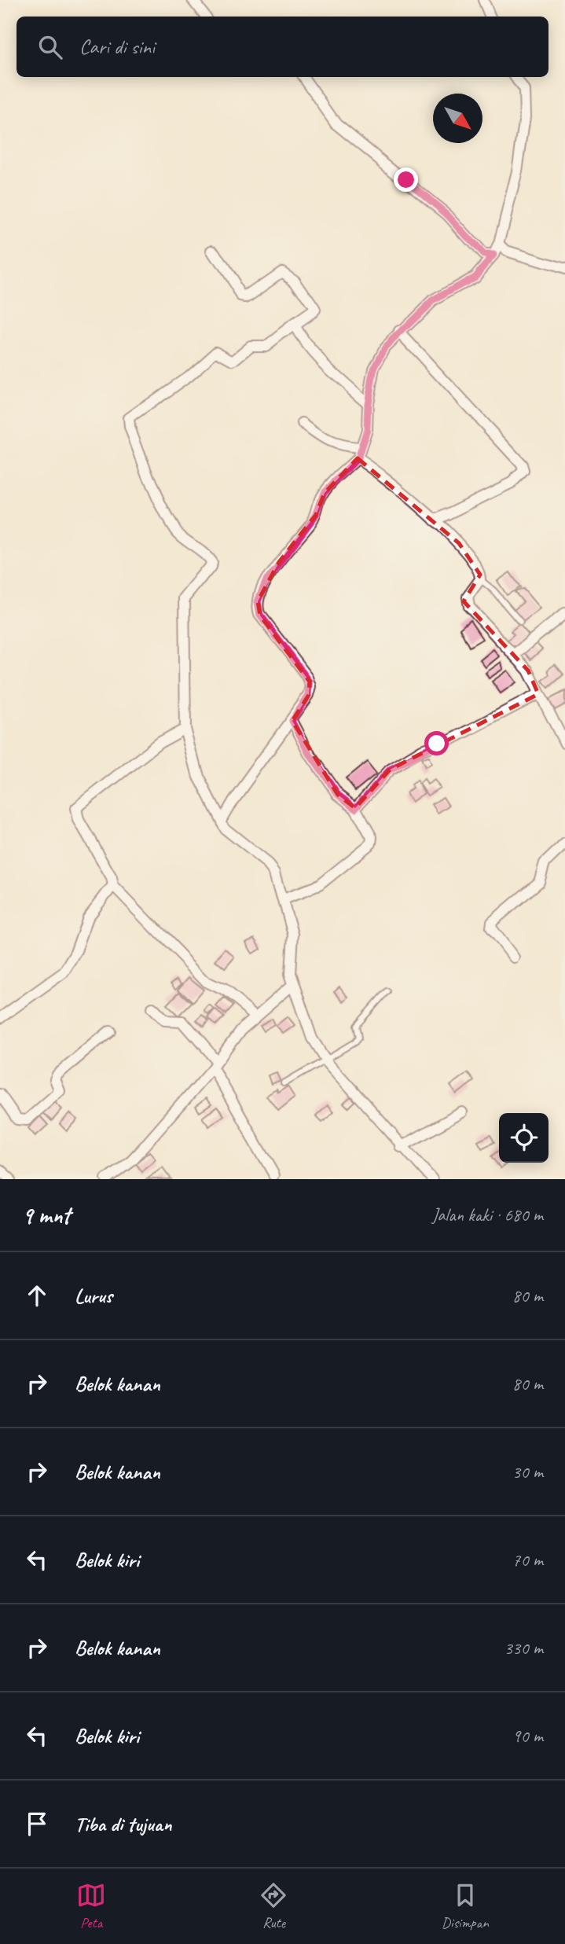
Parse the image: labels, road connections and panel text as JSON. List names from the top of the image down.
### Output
{
  "north": "bottom right",
  "page": {
    "search": "Cari di sini",
    "heading": ["9 mnt", "Jalan kaki · 680 m"],
    "list": [
      ["Lurus", "80 m"],
      ["Belok kanan", "80 m"],
      ["Belok kanan", "30 m"],
      ["Belok kiri", "70 m"],
      ["Belok kanan", "330 m"],
      ["Belok kiri", "90 m"],
      "Tiba di tujuan"
    ],
    "nav": ["Peta", "Rute", "Disimpan"]
  }
}
